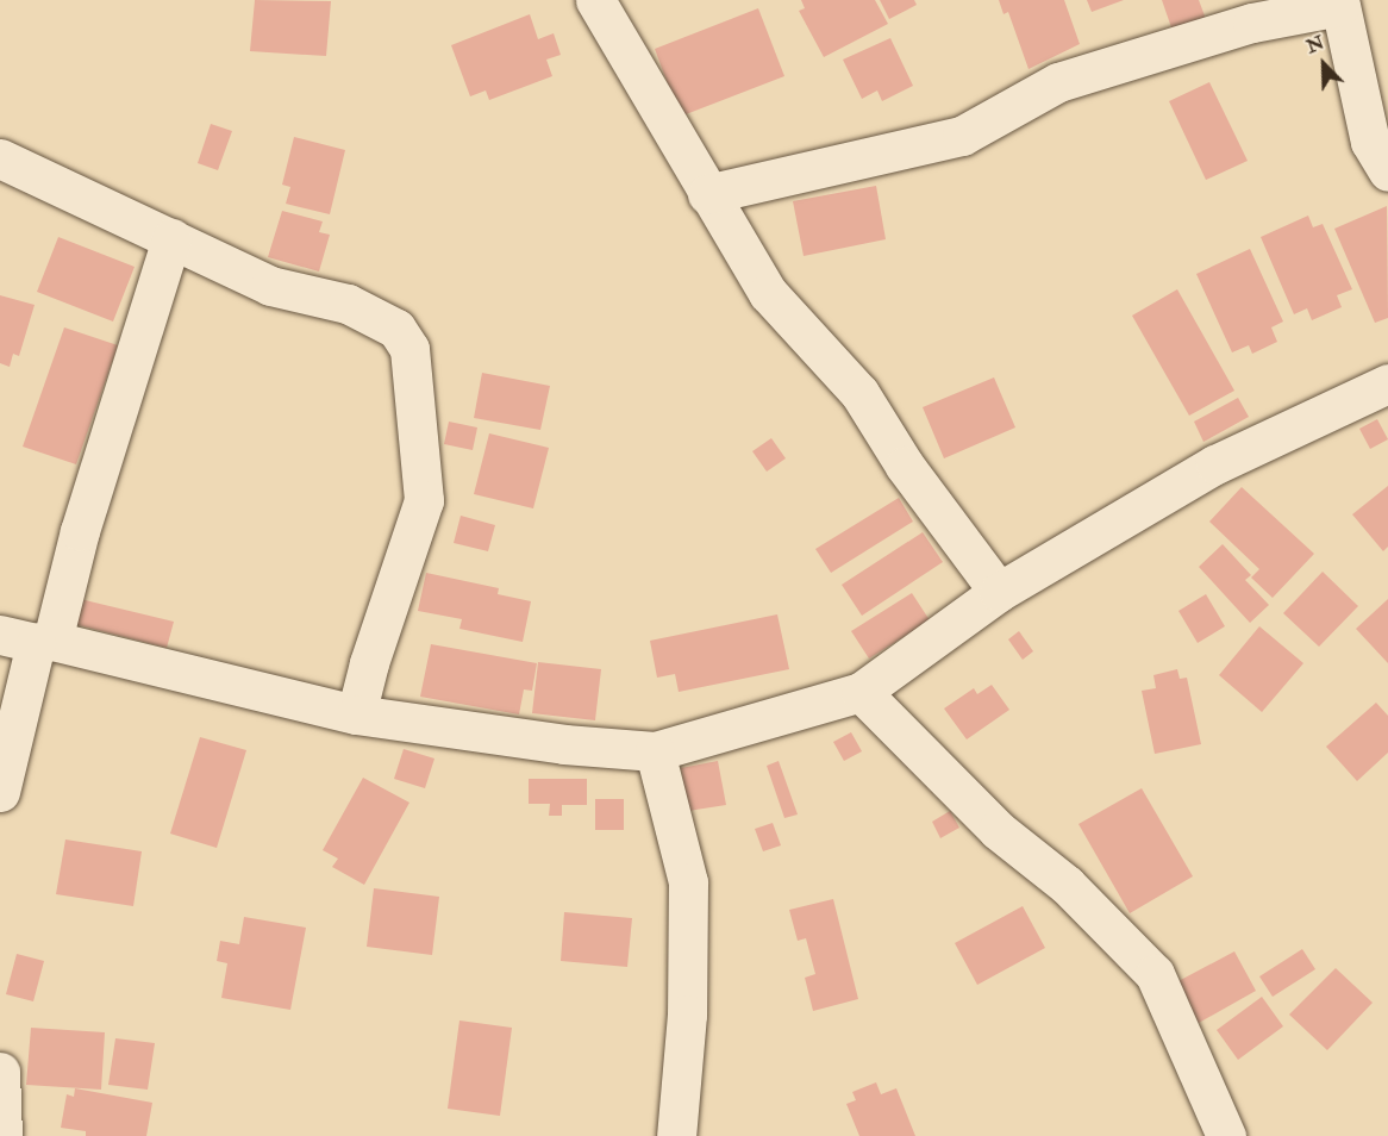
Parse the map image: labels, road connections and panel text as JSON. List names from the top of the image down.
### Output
{
  "north": "top left"
}
